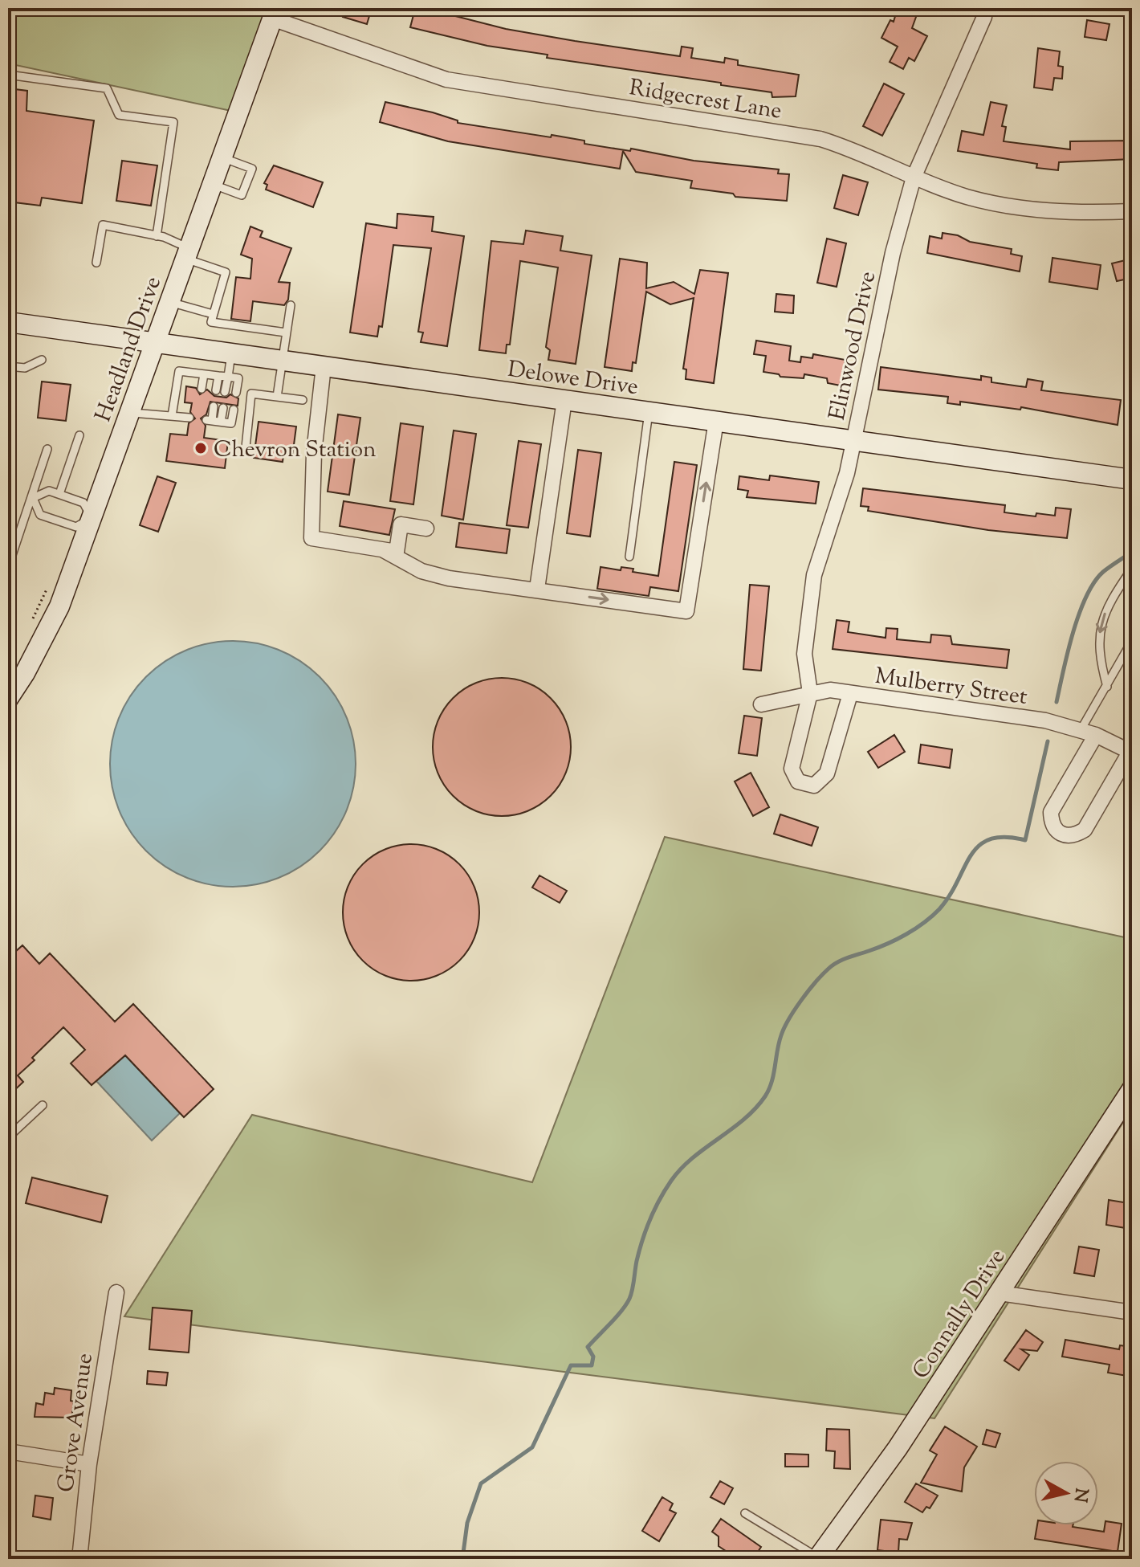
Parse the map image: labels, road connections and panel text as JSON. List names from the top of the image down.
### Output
{
  "streets": {
    "street": [
      "Ridgecrest Lane",
      "Elinwood Drive",
      "Headland Drive",
      "Delowe Drive",
      "Mulberry Street",
      "Connally Drive",
      "Grove Avenue"
    ]
  },
  "crossings": [
    ["Ridgecrest Lane", "Elinwood Drive"],
    ["Ridgecrest Lane", "Headland Drive"],
    ["Elinwood Drive", "Delowe Drive"],
    ["Elinwood Drive", "Mulberry Street"],
    ["Headland Drive", "Delowe Drive"]
  ],
  "places": ["Chevron Station"],
  "north": "right"
}
